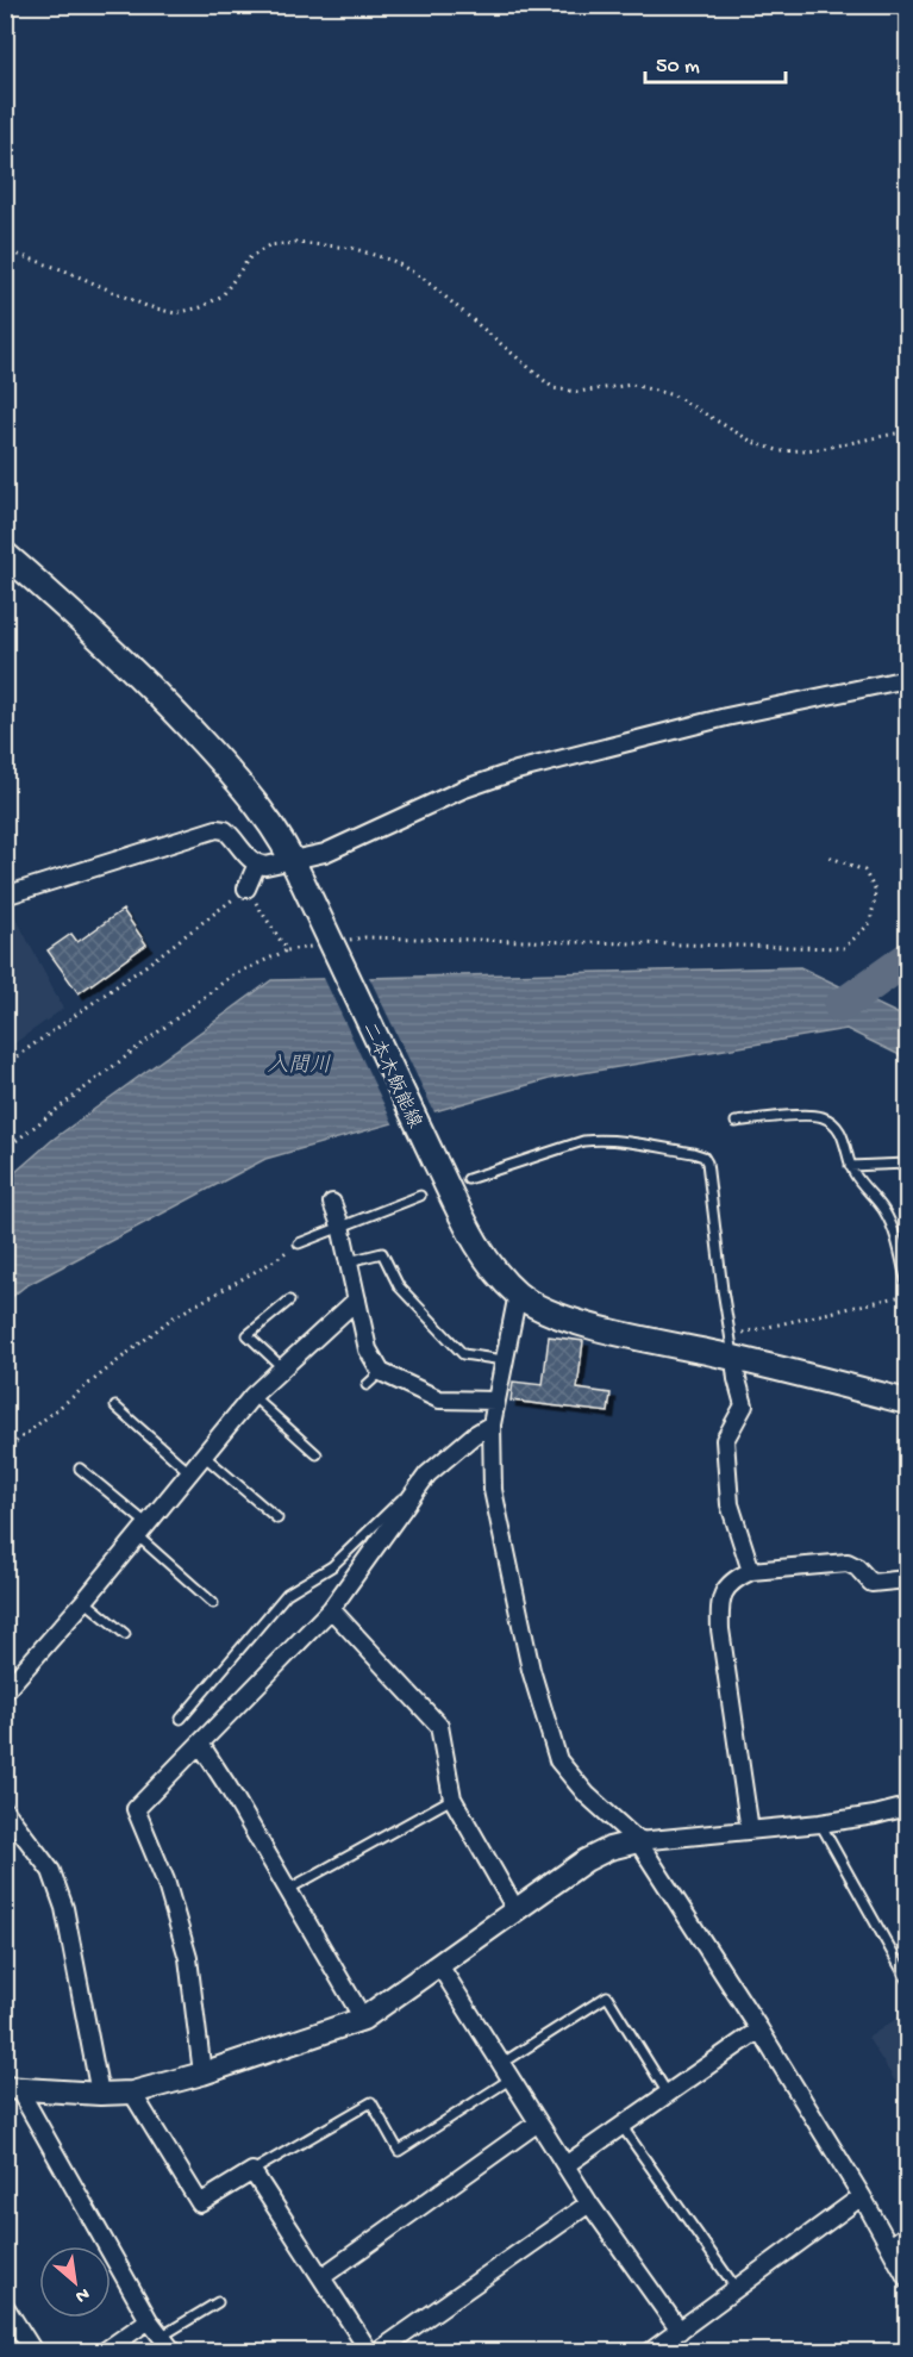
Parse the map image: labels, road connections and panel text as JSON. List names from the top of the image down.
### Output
{
  "streets": {
    "main road": ["二本木飯能線"]
  },
  "water": ["入間川"],
  "scale_bar": "50 m",
  "north": "bottom right"
}
